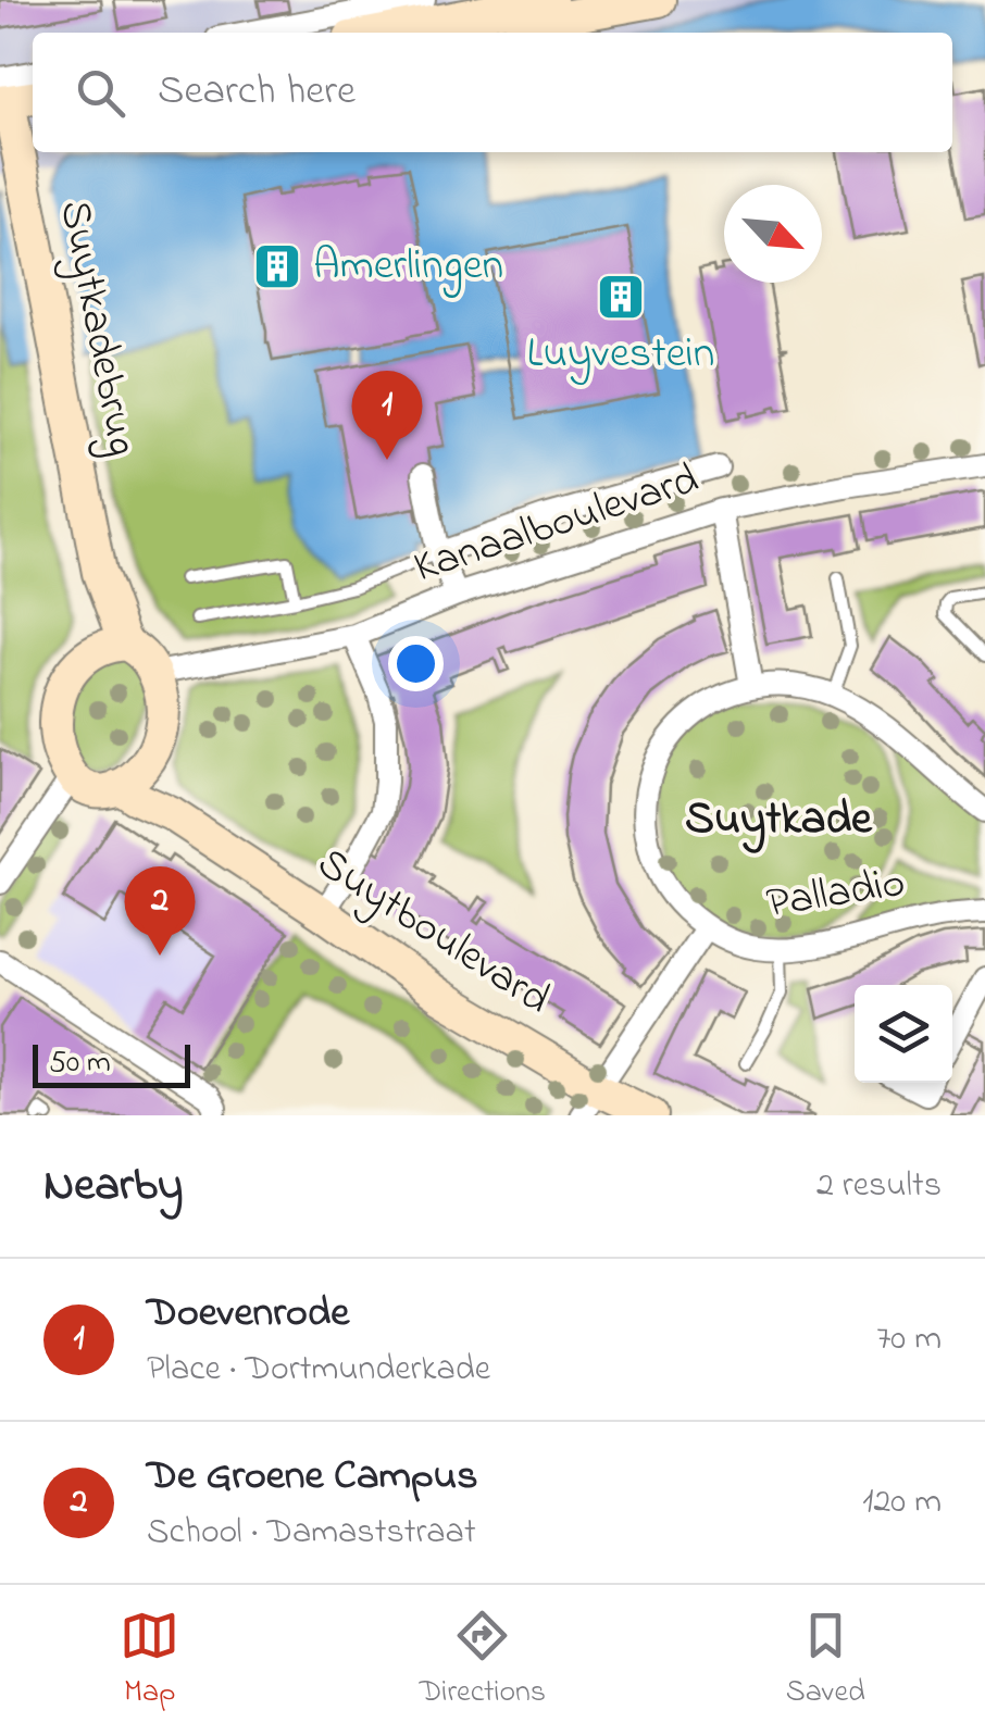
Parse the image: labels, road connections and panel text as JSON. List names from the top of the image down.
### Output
{
  "streets": {
    "street": [
      "Suytkadebrug",
      "Kanaalboulevard",
      "Palladio",
      "Suytboulevard"
    ]
  },
  "crossings": [
    ["Suytkadebrug", "Kanaalboulevard"],
    ["Suytkadebrug", "Suytboulevard"],
    ["Kanaalboulevard", "Suytboulevard"]
  ],
  "districts": ["Suytkade"],
  "places": {
    "building": ["Amerlingen", "Luyvestein"]
  },
  "scale_bar": "50 m",
  "north": "bottom right",
  "page": {
    "search": "Search here",
    "pins": ["1", "2"],
    "scale": "50 m",
    "heading": ["Nearby", "2 results"],
    "list": [
      {
        "mark": "1",
        "name": "Doevenrode",
        "note": "Place · Dortmunderkade",
        "value": "70 m"
      },
      {
        "mark": "2",
        "name": "De Groene Campus",
        "note": "School · Damaststraat",
        "value": "120 m"
      }
    ],
    "nav": ["Map", "Directions", "Saved"]
  }
}
